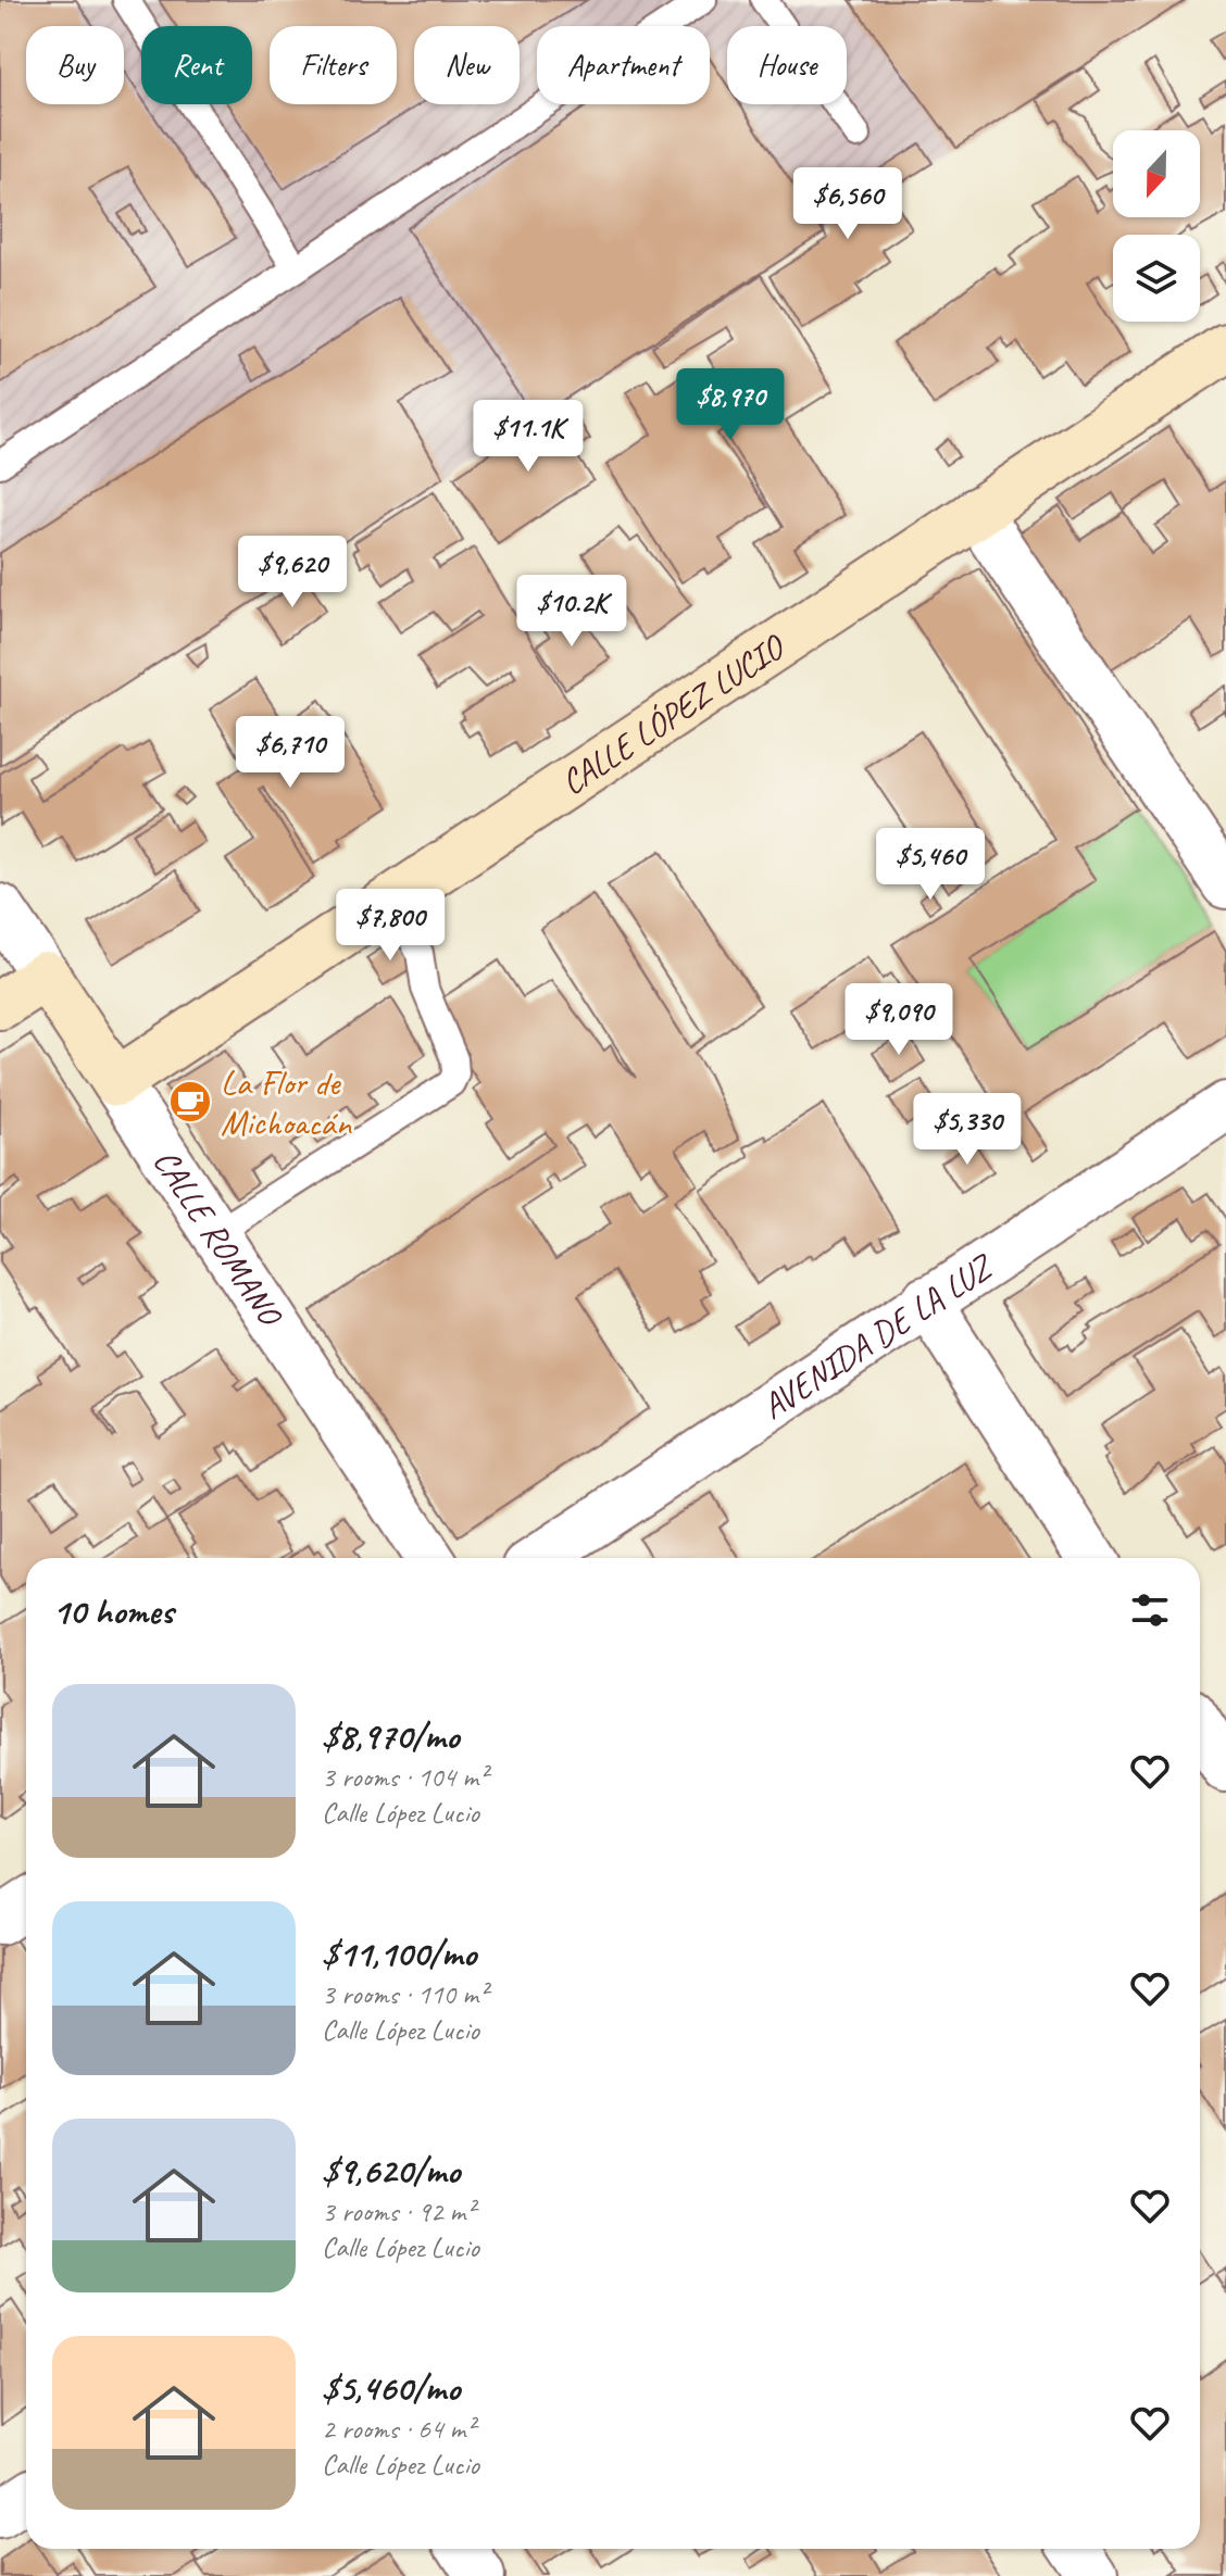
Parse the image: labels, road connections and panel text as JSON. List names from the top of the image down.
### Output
{
  "streets": {
    "main road": ["CALLE LÓPEZ LUCIO", "CALLE ROMANO"],
    "street": ["AVENIDA DE LA LUZ"]
  },
  "crossings": [
    ["CALLE LÓPEZ LUCIO", "CALLE ROMANO"]
  ],
  "places": {
    "cafe": ["La Flor de Michoacán"]
  },
  "north": "bottom",
  "page": {
    "chip": [
      "Buy",
      "Rent",
      "Filters",
      "New",
      "Apartment",
      "House"
    ],
    "price": [
      "$6,560",
      "$8,970",
      "$11.1K",
      "$9,620",
      "$10.2K",
      "$6,710",
      "$5,460",
      "$7,800",
      "$9,090",
      "$5,330"
    ],
    "heading": "10 homes",
    "list": [
      {
        "name": "$8,970/mo",
        "note": "3 rooms · 104 m² · Calle López Lucio"
      },
      {
        "name": "$11,100/mo",
        "note": "3 rooms · 110 m² · Calle López Lucio"
      },
      {
        "name": "$9,620/mo",
        "note": "3 rooms · 92 m² · Calle López Lucio"
      },
      {
        "name": "$5,460/mo",
        "note": "2 rooms · 64 m² · Calle López Lucio"
      }
    ]
  }
}
